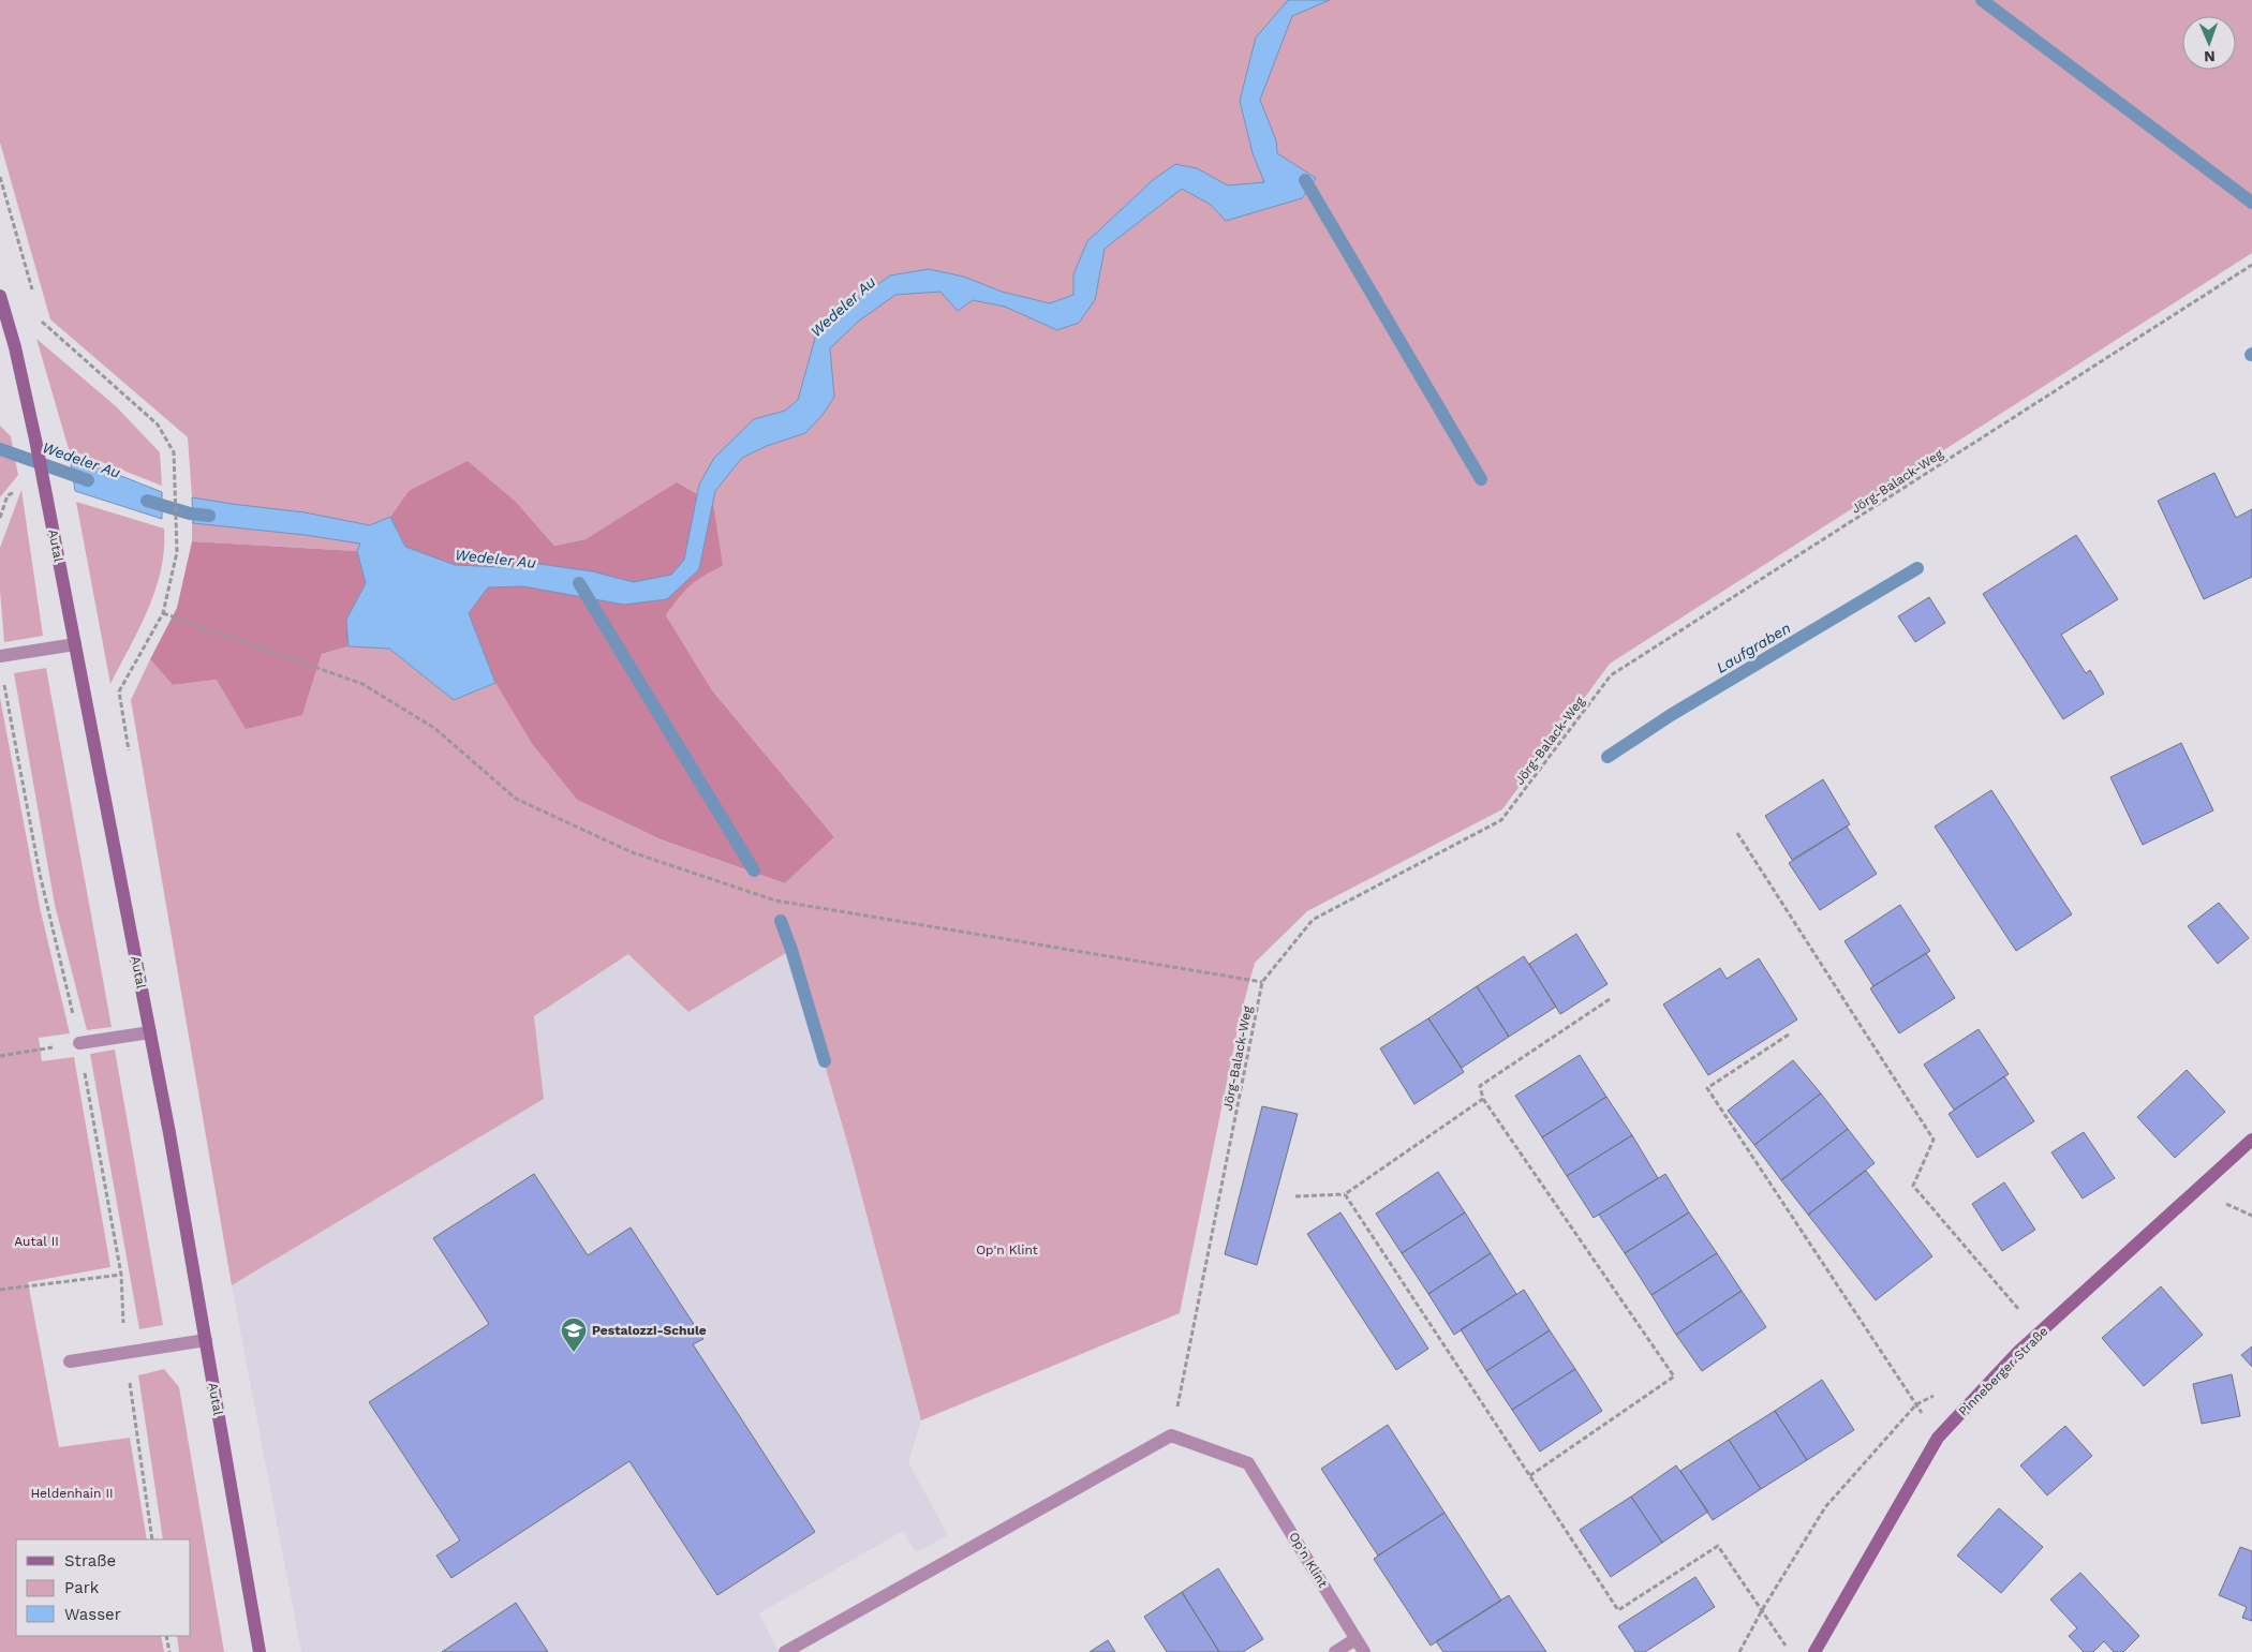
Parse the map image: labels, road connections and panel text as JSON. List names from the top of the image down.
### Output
{
  "streets": {
    "street": ["Autal", "Pinneberger Straße", "Op'n Klint"],
    "path": ["Jörg-Balack-Weg"]
  },
  "crossings": [
    ["Jörg-Balack-Weg", "Op'n Klint"]
  ],
  "water": ["Wedeler Au", "Laufgraben"],
  "parks": ["Autal II", "Op'n Klint", "Heldenhain II"],
  "places": {
    "school or university": ["Pestalozzi-Schule"]
  },
  "legend": ["Straße", "Park", "Wasser"],
  "north": "bottom"
}
